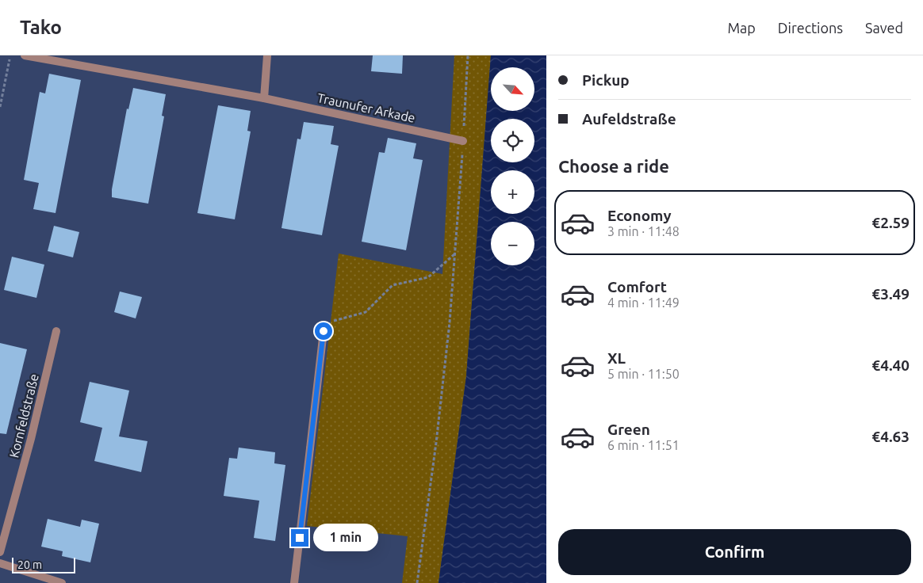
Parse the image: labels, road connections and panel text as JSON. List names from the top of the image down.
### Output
{
  "streets": {
    "street": ["Traunufer Arkade", "Kornfeldstraße"]
  },
  "scale_bar": "20 m",
  "north": "bottom right",
  "page": {
    "header": "Tako",
    "nav": ["Map", "Directions", "Saved"],
    "banner": ["Pickup", "Aufeldstraße"],
    "map_buttons": ["+", "−"],
    "heading": "Choose a ride",
    "list": [
      {
        "name": "Economy",
        "note": "3 min · 11:48",
        "value": "€2.59"
      },
      {
        "name": "Comfort",
        "note": "4 min · 11:49",
        "value": "€3.49"
      },
      {
        "name": "XL",
        "note": "5 min · 11:50",
        "value": "€4.40"
      },
      {
        "name": "Green",
        "note": "6 min · 11:51",
        "value": "€4.63"
      }
    ],
    "buttons": "Confirm",
    "bubble": "1 min",
    "scale": "20 m"
  }
}
